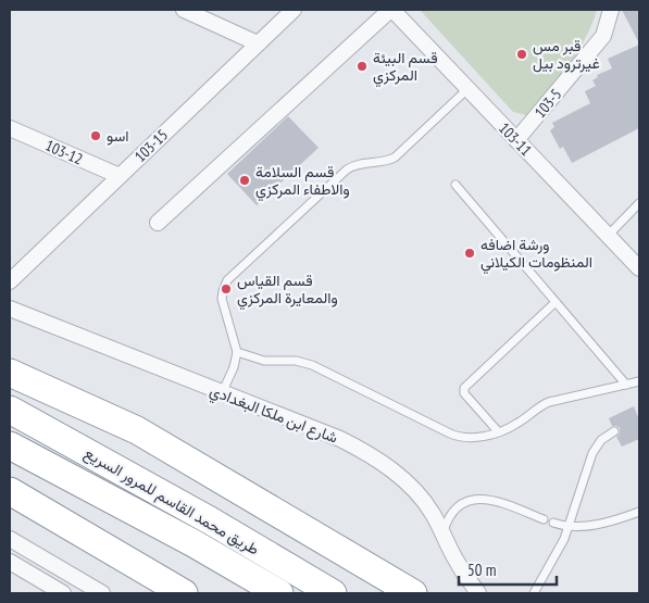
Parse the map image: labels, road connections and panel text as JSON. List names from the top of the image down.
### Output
{
  "streets": {
    "highway": ["طريق محمد القاسم للمرور السريع"],
    "street": [
      "103-5",
      "103-11",
      "103-15",
      "103-12",
      "شارع ابن ملكا البغدادي"
    ]
  },
  "crossings": [
    ["103-5", "103-11"],
    ["103-15", "103-12"]
  ],
  "places": [
    "قبر مس غيرترود بيل",
    "قسم البيئة المركزي",
    "اسو",
    "قسم السلامة والاطفاء المركزي",
    "ورشة اضافه المنظومات الكيلاني",
    "قسم القياس والمعايرة المركزي"
  ],
  "scale_bar": "50 m"
}
